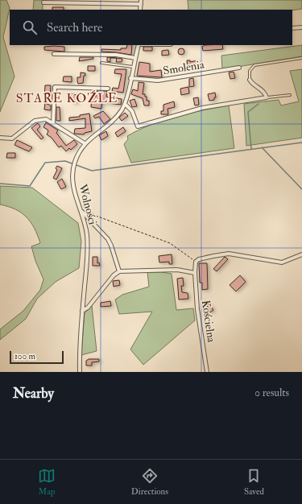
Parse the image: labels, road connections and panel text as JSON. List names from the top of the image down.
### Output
{
  "streets": {
    "street": ["Smolenia", "Wolności", "Kościelna"]
  },
  "crossings": [
    ["Smolenia", "Wolności"]
  ],
  "districts": ["STARE KOŹLE"],
  "scale_bar": "100 m",
  "page": {
    "search": "Search here",
    "scale": "100 m",
    "heading": ["Nearby", "0 results"],
    "nav": ["Map", "Directions", "Saved"]
  }
}
